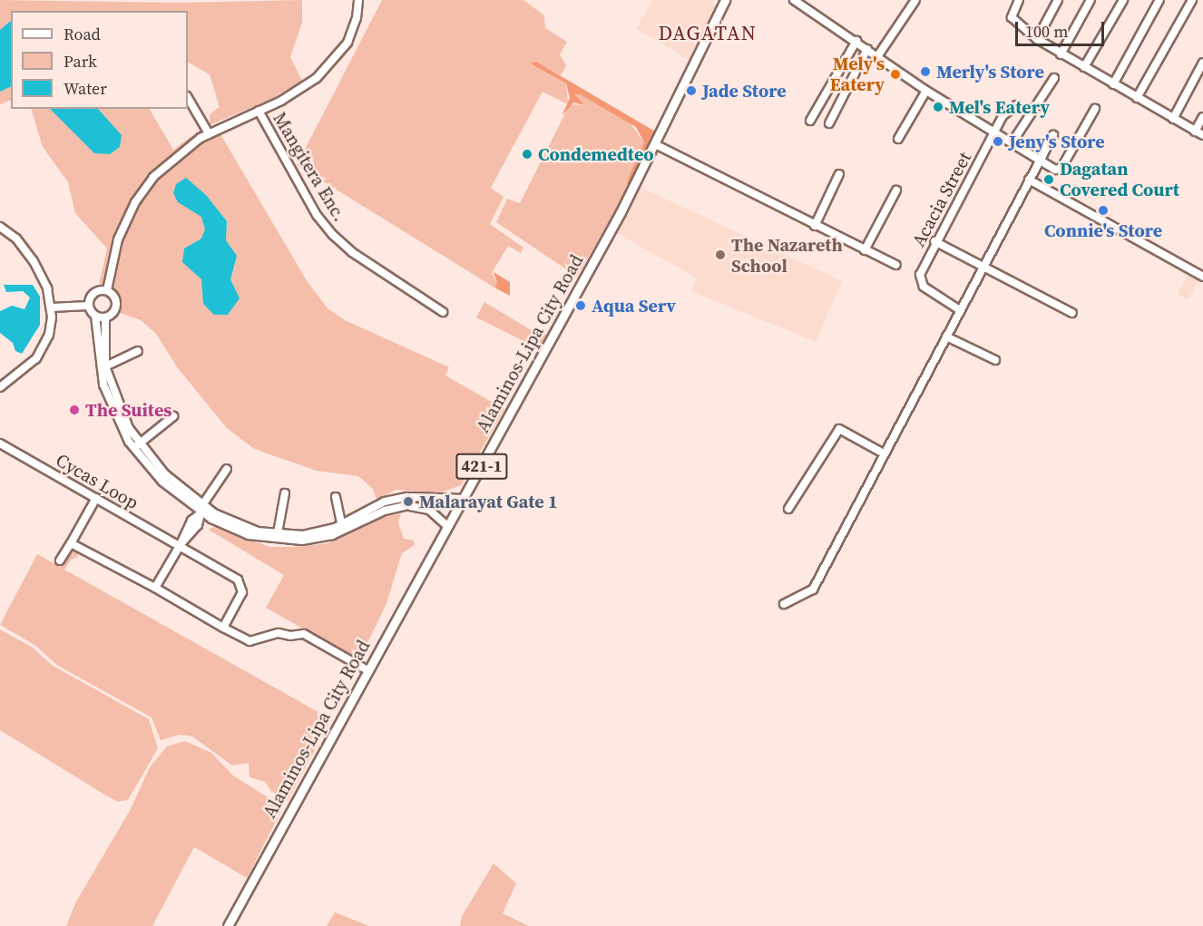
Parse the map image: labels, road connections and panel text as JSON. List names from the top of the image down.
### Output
{
  "streets": {
    "main road": ["Alaminos-Lipa City Road", "421-1"],
    "street": ["Mangitera Enc.", "Acacia Street", "Cycas Loop"]
  },
  "districts": ["DAGATAN"],
  "places": [
    "Merly's Store",
    "Mely's Eatery",
    "Jade Store",
    "Mel's Eatery",
    "Jeny's Store",
    "Condemedteo",
    "Dagatan Covered Court",
    "Connie's Store",
    "The Nazareth School",
    "Aqua Serv",
    "The Suites",
    "Malarayat Gate 1"
  ],
  "legend": ["Road", "Park", "Water"],
  "scale_bar": "100 m"
}
